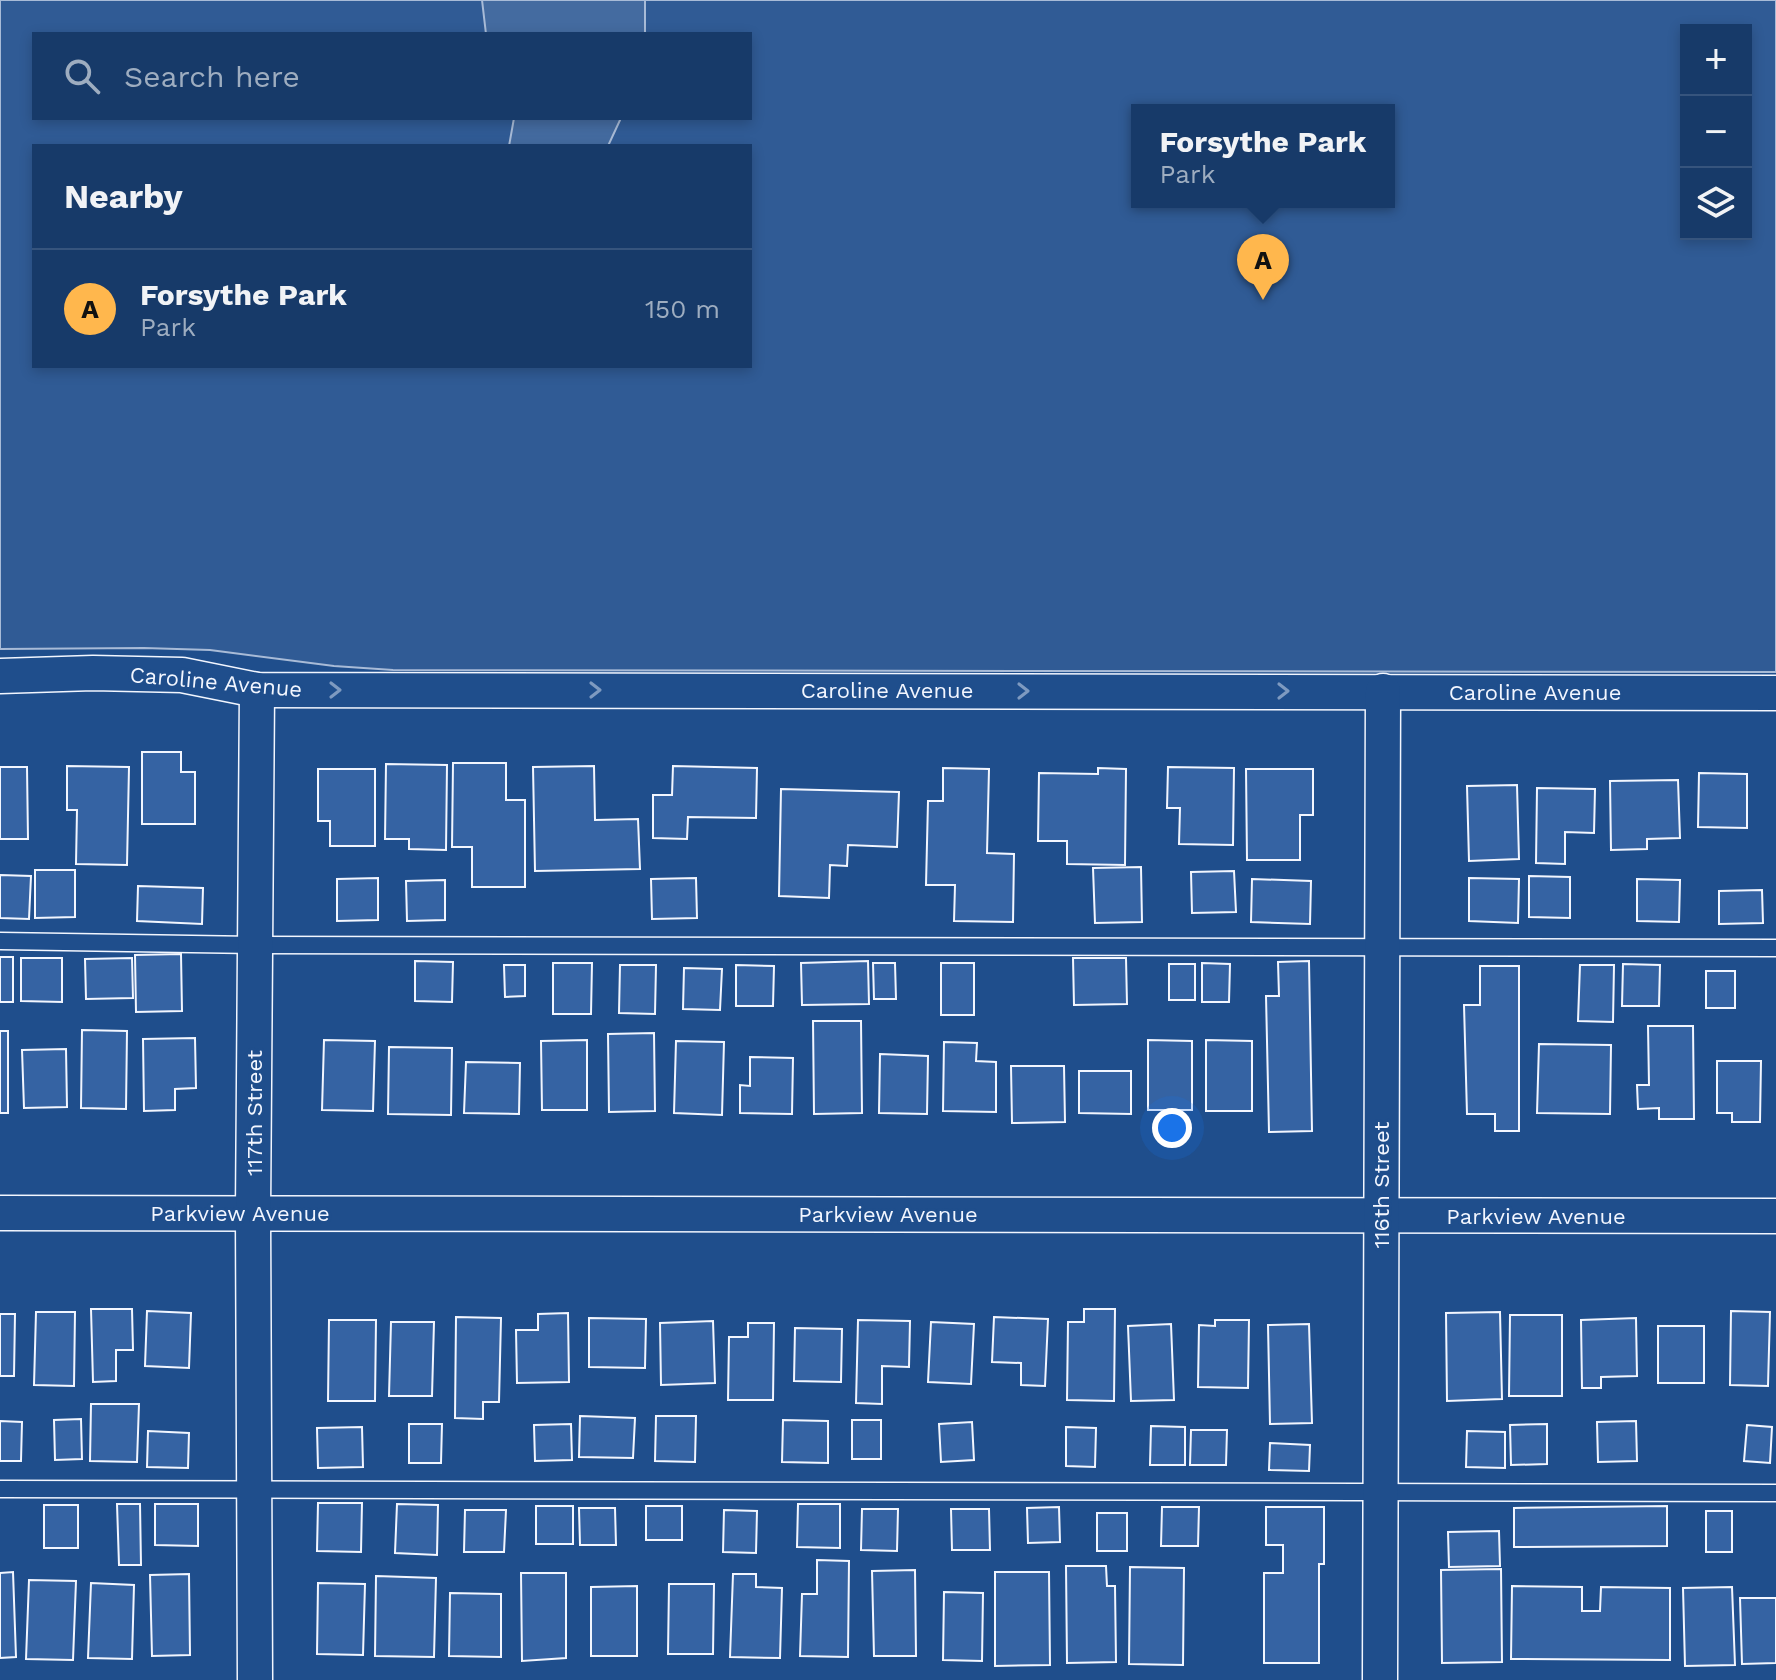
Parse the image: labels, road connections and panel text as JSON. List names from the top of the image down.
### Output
{
  "streets": {
    "street": [
      "Caroline Avenue",
      "117th Street",
      "116th Street",
      "Parkview Avenue"
    ]
  },
  "crossings": [
    ["Caroline Avenue", "117th Street"],
    ["Caroline Avenue", "116th Street"],
    ["117th Street", "Parkview Avenue"],
    ["116th Street", "Parkview Avenue"]
  ],
  "one_way": ["Caroline Avenue"],
  "page": {
    "map_buttons": ["+", "−"],
    "search": "Search here",
    "popup": ["Forsythe Park", "Park"],
    "heading": "Nearby",
    "pins": "A",
    "list": [
      {
        "mark": "A",
        "name": "Forsythe Park",
        "note": "Park",
        "value": "150 m"
      }
    ]
  }
}
